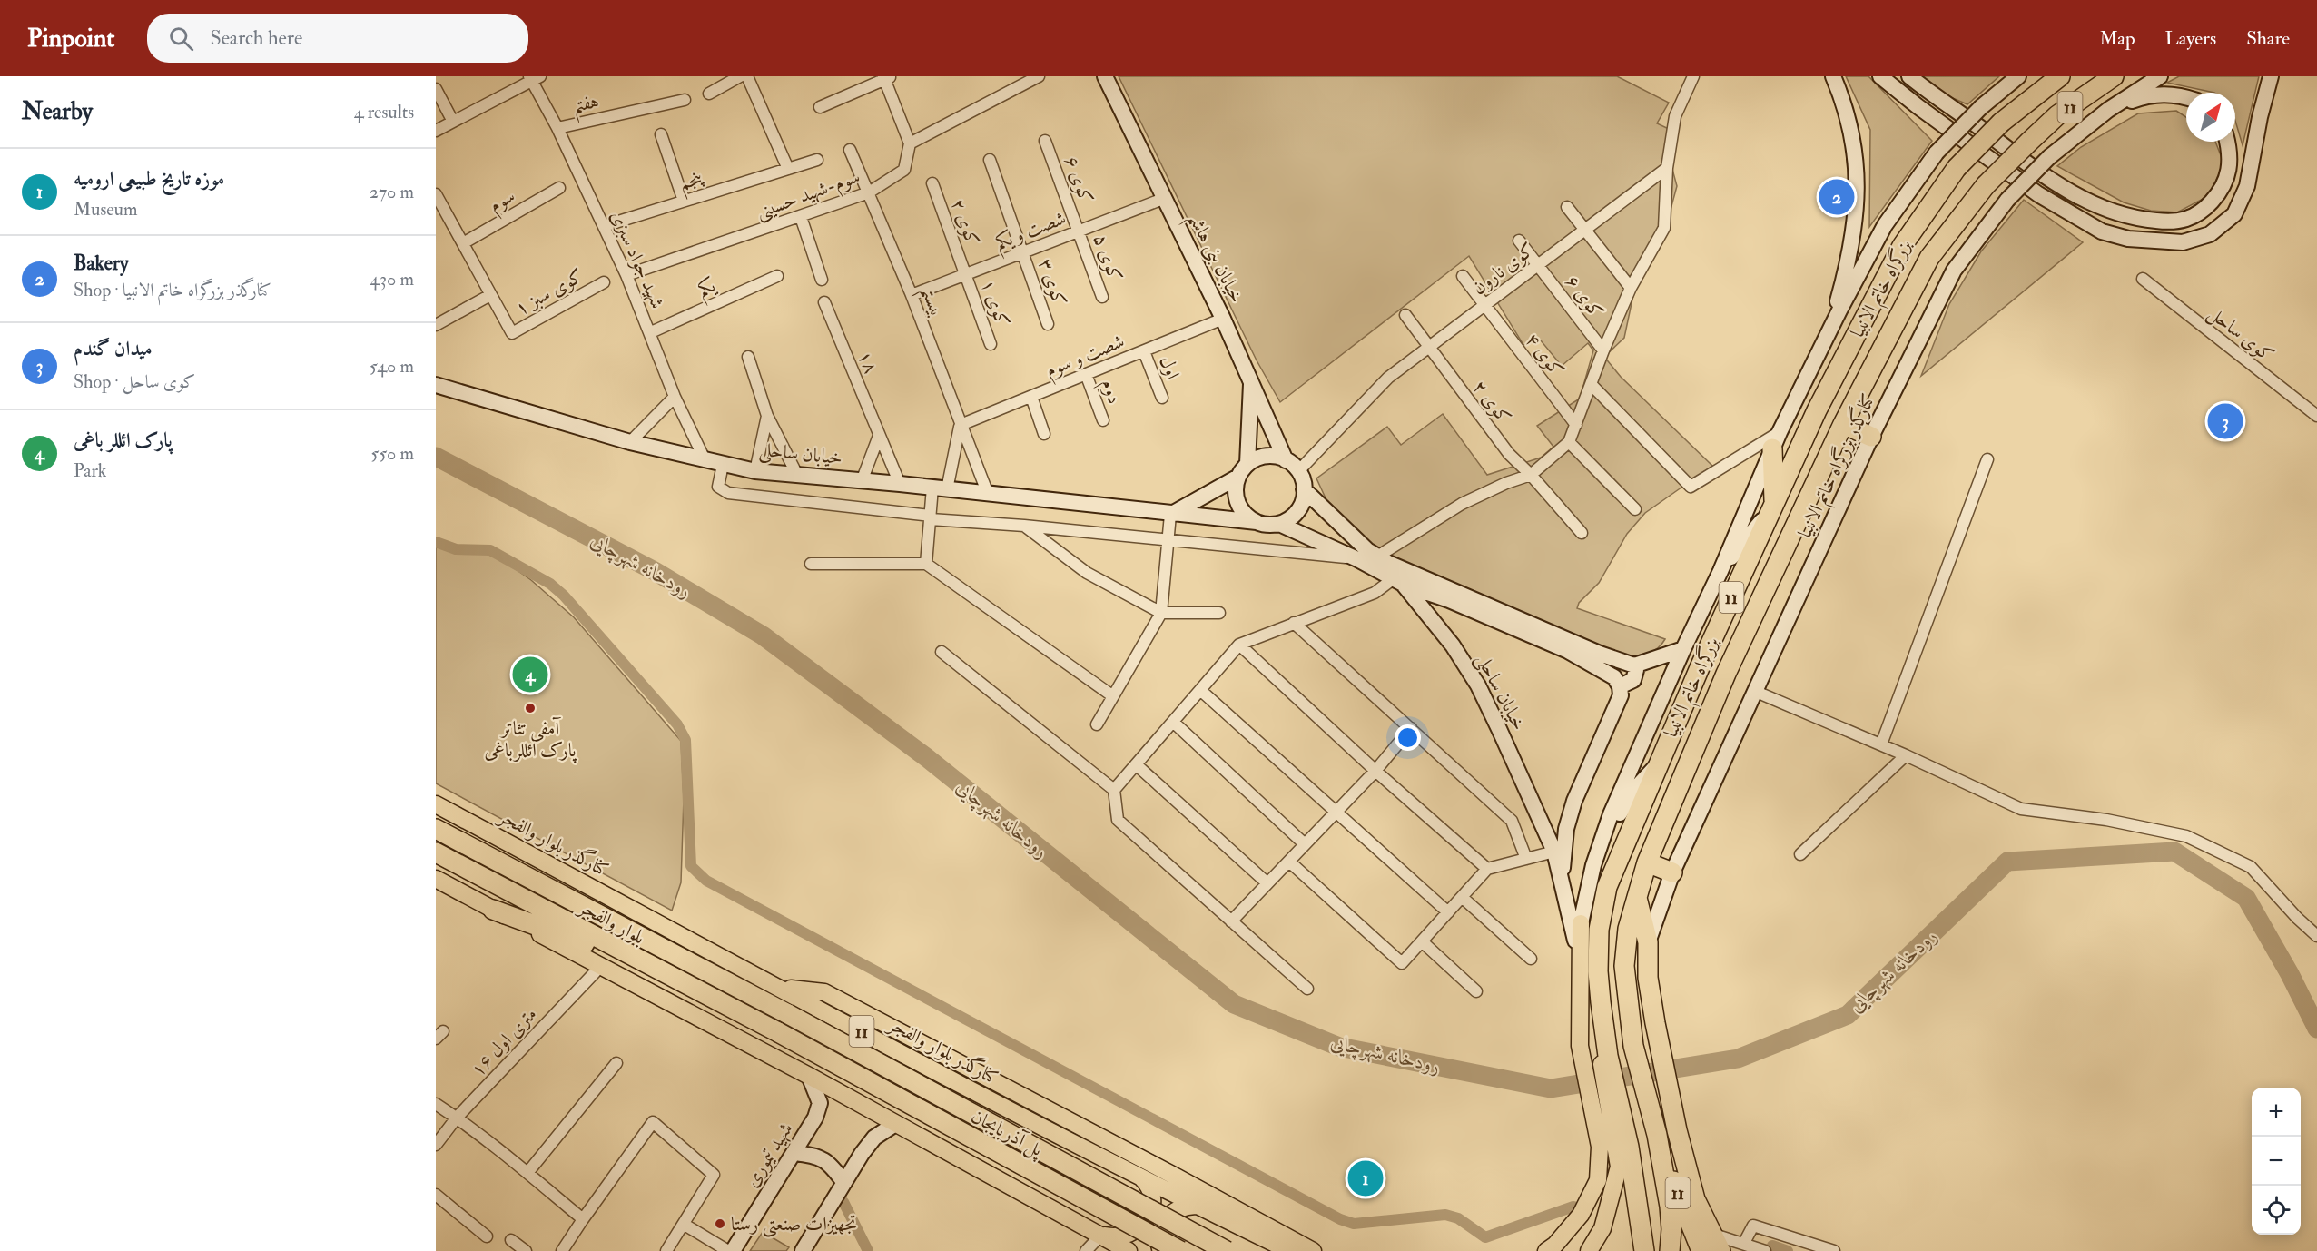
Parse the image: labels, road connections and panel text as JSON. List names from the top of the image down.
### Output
{
  "streets": {
    "highway": [
      "11",
      "بزرگراه خاتم الانبیا",
      "بلوار والفجر",
      "پل آذربایجان"
    ],
    "main road": [
      "خیابان بنی هاشم",
      "خیابان ساحلی",
      "کنارگذر بزرگراه خاتم الانبیا",
      "کنارگذر بلوار والفجر",
      "شهید تیموری"
    ],
    "street": [
      "هفتم",
      "کوی ۶",
      "پنجم",
      "سوم-شهید حسینی",
      "سوم",
      "کوی ۲",
      "شصت و یکم",
      "کوی ۵",
      "شهید جواد سبزی",
      "کوی نارون",
      "کوی ۳",
      "یکم",
      "کوی سبز ۱",
      "بیستم",
      "کوی ۱",
      "کوی ساحل",
      "کوی ۴",
      "شصت و سوم",
      "۱۸",
      "اول",
      "دوم",
      "۱۶ متری اول"
    ]
  },
  "crossings": [
    ["هفتم", "شهید جواد سبزی"],
    ["11", "بزرگراه خاتم الانبیا"],
    ["11", "کنارگذر بزرگراه خاتم الانبیا"],
    ["کوی ۶", "شصت و یکم"],
    ["کوی ۶", "کوی ۵"],
    ["کوی ۶", "کوی نارون"],
    ["پنجم", "شهید جواد سبزی"],
    ["سوم-شهید حسینی", "شهید جواد سبزی"],
    ["سوم-شهید حسینی", "بیستم"],
    ["کوی ۲", "شصت و یکم"],
    ["کوی ۲", "کوی نارون"],
    ["کوی ۲", "کوی ۱"],
    ["شصت و یکم", "کوی ۵"],
    ["شصت و یکم", "خیابان بنی هاشم"],
    ["شصت و یکم", "کوی ۳"],
    ["شصت و یکم", "بیستم"],
    ["شصت و یکم", "کوی ۱"],
    ["خیابان بنی هاشم", "کوی نارون"],
    ["خیابان بنی هاشم", "شصت و سوم"],
    ["خیابان بنی هاشم", "خیابان ساحلی"],
    ["شهید جواد سبزی", "یکم"],
    ["شهید جواد سبزی", "خیابان ساحلی"],
    ["کوی نارون", "کوی ۴"],
    ["کوی نارون", "خیابان ساحلی"],
    ["بیستم", "شصت و سوم"],
    ["بیستم", "خیابان ساحلی"],
    ["شصت و سوم", "اول"],
    ["شصت و سوم", "دوم"],
    ["۱۸", "خیابان ساحلی"],
    ["بلوار والفجر", "پل آذربایجان"]
  ],
  "water": ["رودخانه شهرچایی"],
  "places": ["آمفی تئاتر پارک ائللرباغی", "تجهیزات صنعتی رستا"],
  "north": "top right",
  "page": {
    "header": "Pinpoint",
    "search": "Search here",
    "nav": ["Map", "Layers", "Share"],
    "heading": ["Nearby", "4 results"],
    "list": [
      {
        "mark": "1",
        "name": "موزه تاریخ طبیعی ارومیه",
        "note": "Museum",
        "value": "270 m"
      },
      {
        "mark": "2",
        "name": "Bakery",
        "note": "Shop · کنارگذر بزرگراه خاتم الانبیا",
        "value": "430 m"
      },
      {
        "mark": "3",
        "name": "میدان گندم",
        "note": "Shop · کوی ساحل",
        "value": "540 m"
      },
      {
        "mark": "4",
        "name": "پارک ائللر باغی",
        "note": "Park",
        "value": "550 m"
      }
    ],
    "pins": [
      "2",
      "3",
      "4",
      "1"
    ],
    "map_buttons": ["+", "−"]
  }
}
